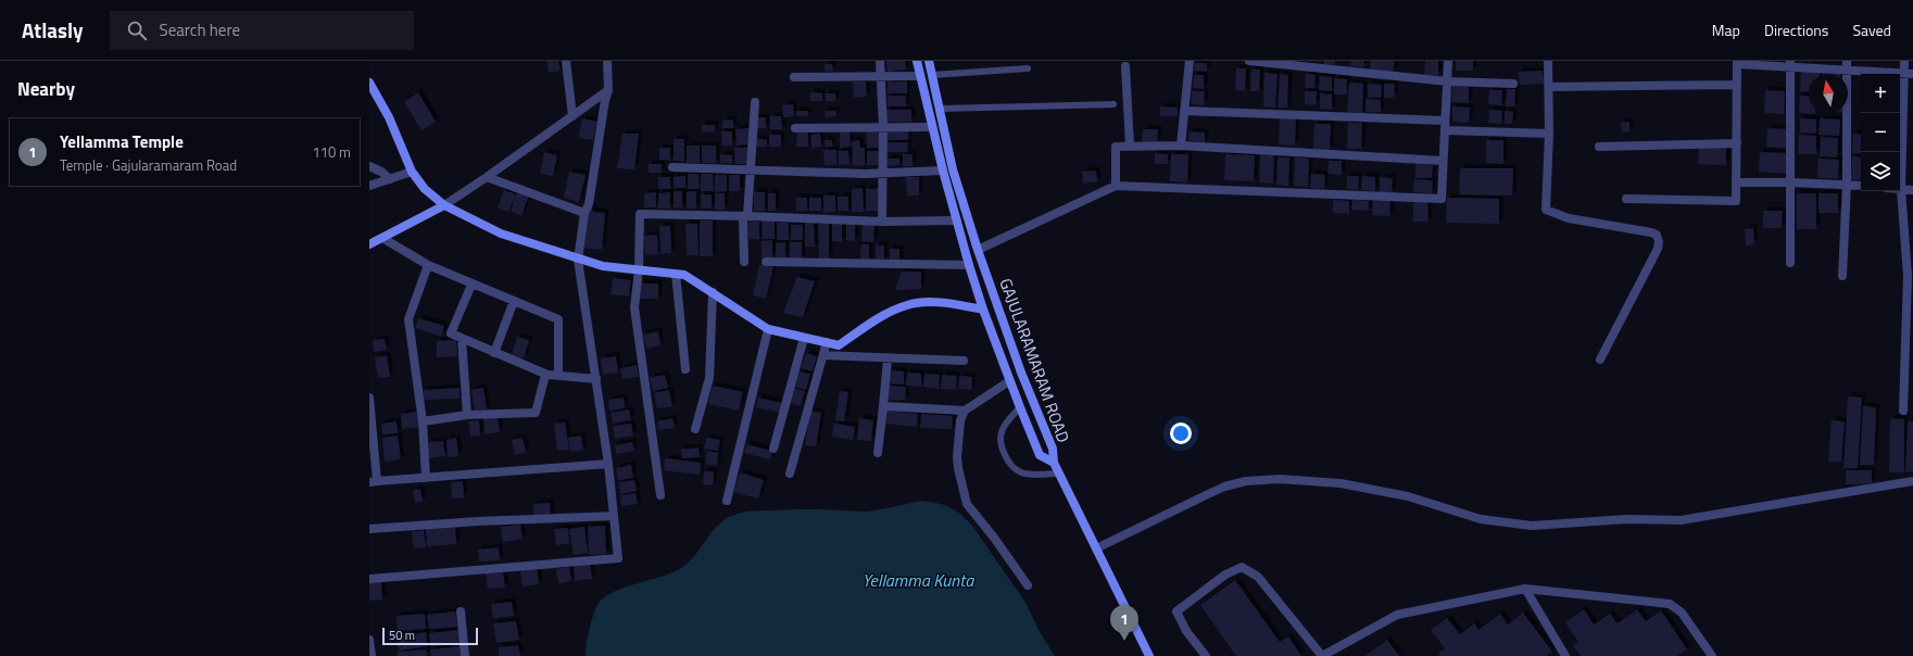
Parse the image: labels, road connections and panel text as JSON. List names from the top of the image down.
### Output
{
  "streets": {
    "main road": ["GAJULARAMARAM ROAD"]
  },
  "water": ["Yellamma Kunta"],
  "scale_bar": "50 m",
  "north": "top",
  "page": {
    "header": "Atlasly",
    "search": "Search here",
    "nav": ["Map", "Directions", "Saved"],
    "heading": "Nearby",
    "map_buttons": ["+", "−"],
    "list": [
      {
        "mark": "1",
        "name": "Yellamma Temple",
        "note": "Temple · Gajularamaram Road",
        "value": "110 m"
      }
    ],
    "pins": "1",
    "scale": "50 m"
  }
}
